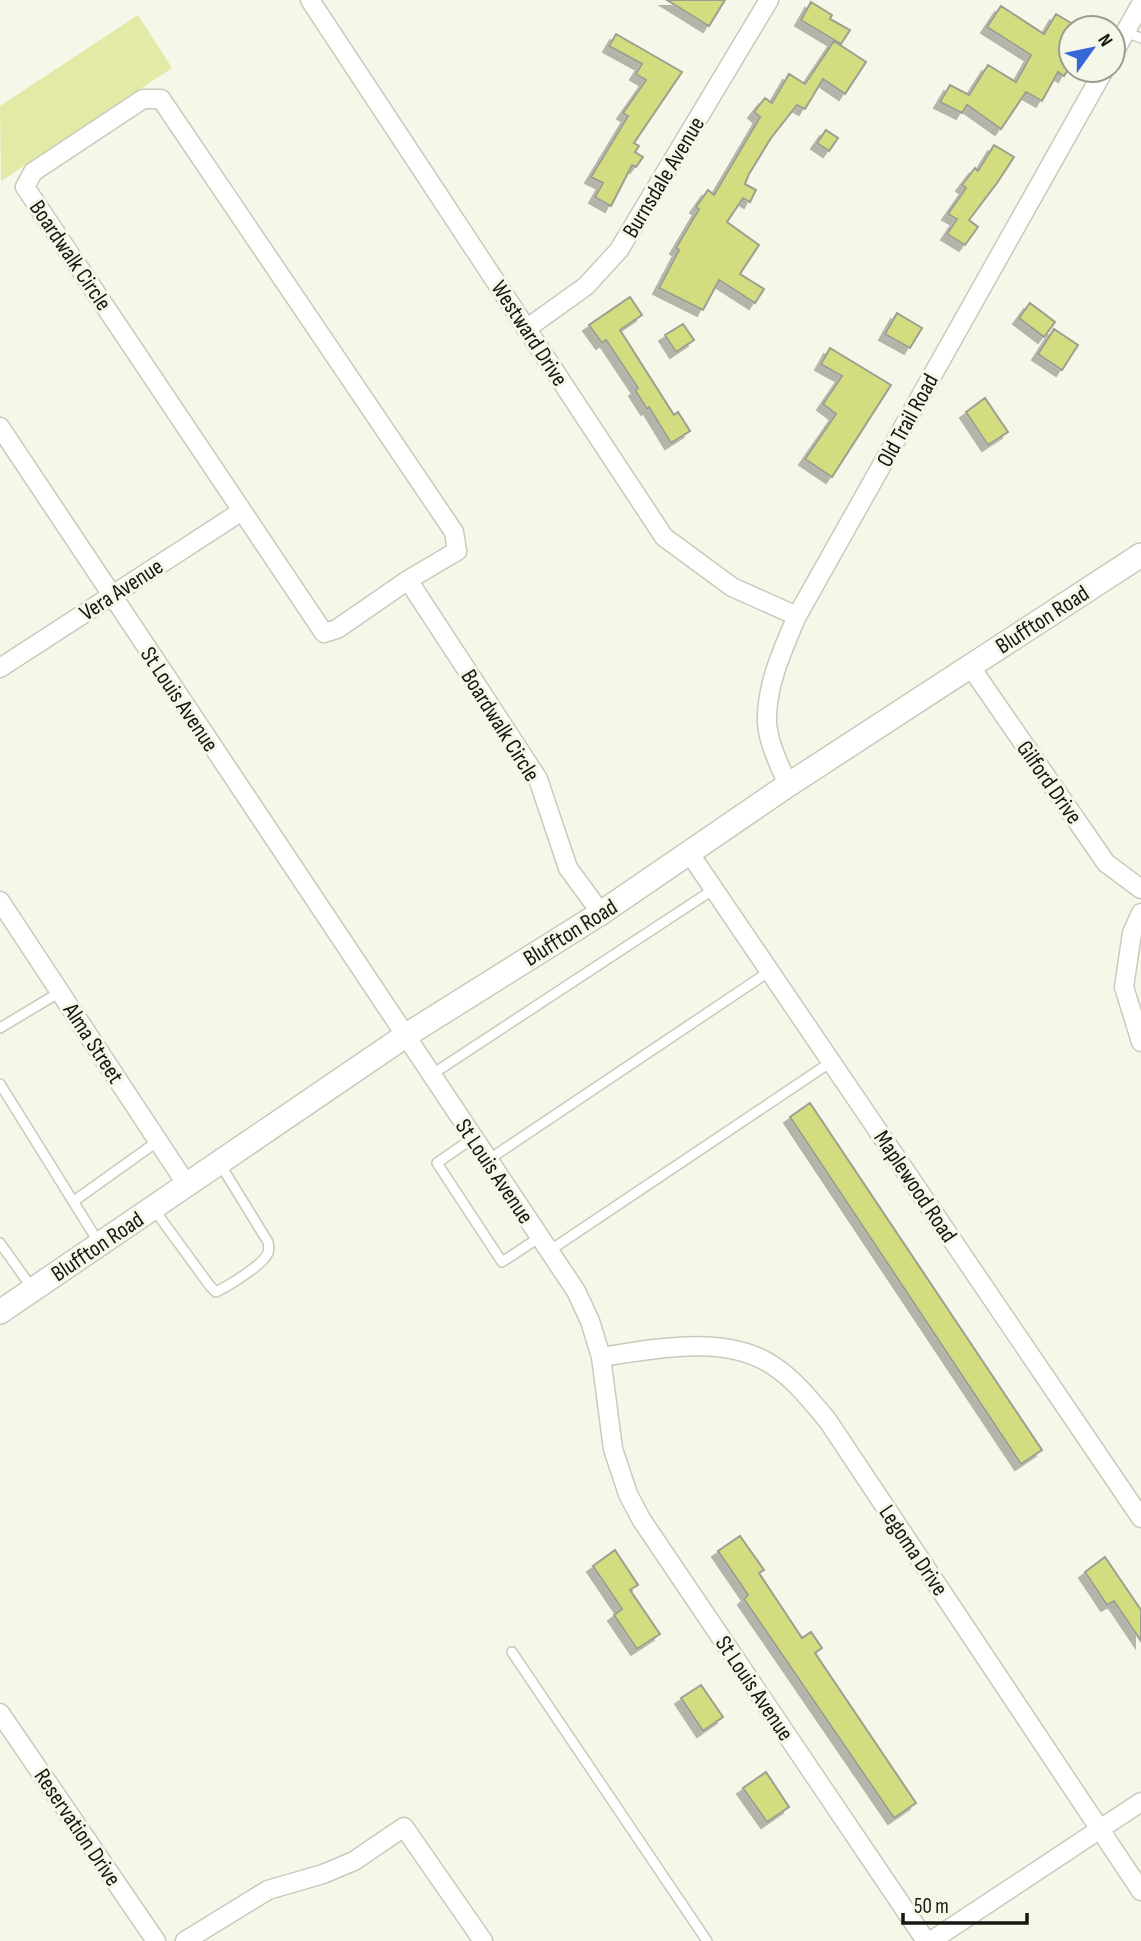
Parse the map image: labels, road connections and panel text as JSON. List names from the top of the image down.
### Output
{
  "streets": {
    "main road": ["Bluffton Road"],
    "street": [
      "Burnsdale Avenue",
      "Boardwalk Circle",
      "Westward Drive",
      "Old Trail Road",
      "Vera Avenue",
      "St Louis Avenue",
      "Gilford Drive",
      "Alma Street",
      "Maplewood Road",
      "Legoma Drive",
      "Reservation Drive"
    ]
  },
  "crossings": [
    ["Burnsdale Avenue", "Westward Drive"],
    ["Boardwalk Circle", "Vera Avenue"],
    ["Boardwalk Circle", "Bluffton Road"],
    ["Westward Drive", "Old Trail Road"],
    ["Old Trail Road", "Bluffton Road"],
    ["Vera Avenue", "St Louis Avenue"],
    ["Bluffton Road", "St Louis Avenue"],
    ["Bluffton Road", "Gilford Drive"],
    ["Bluffton Road", "Alma Street"],
    ["Bluffton Road", "Maplewood Road"],
    ["St Louis Avenue", "Legoma Drive"]
  ],
  "scale_bar": "50 m",
  "north": "top right"
}
